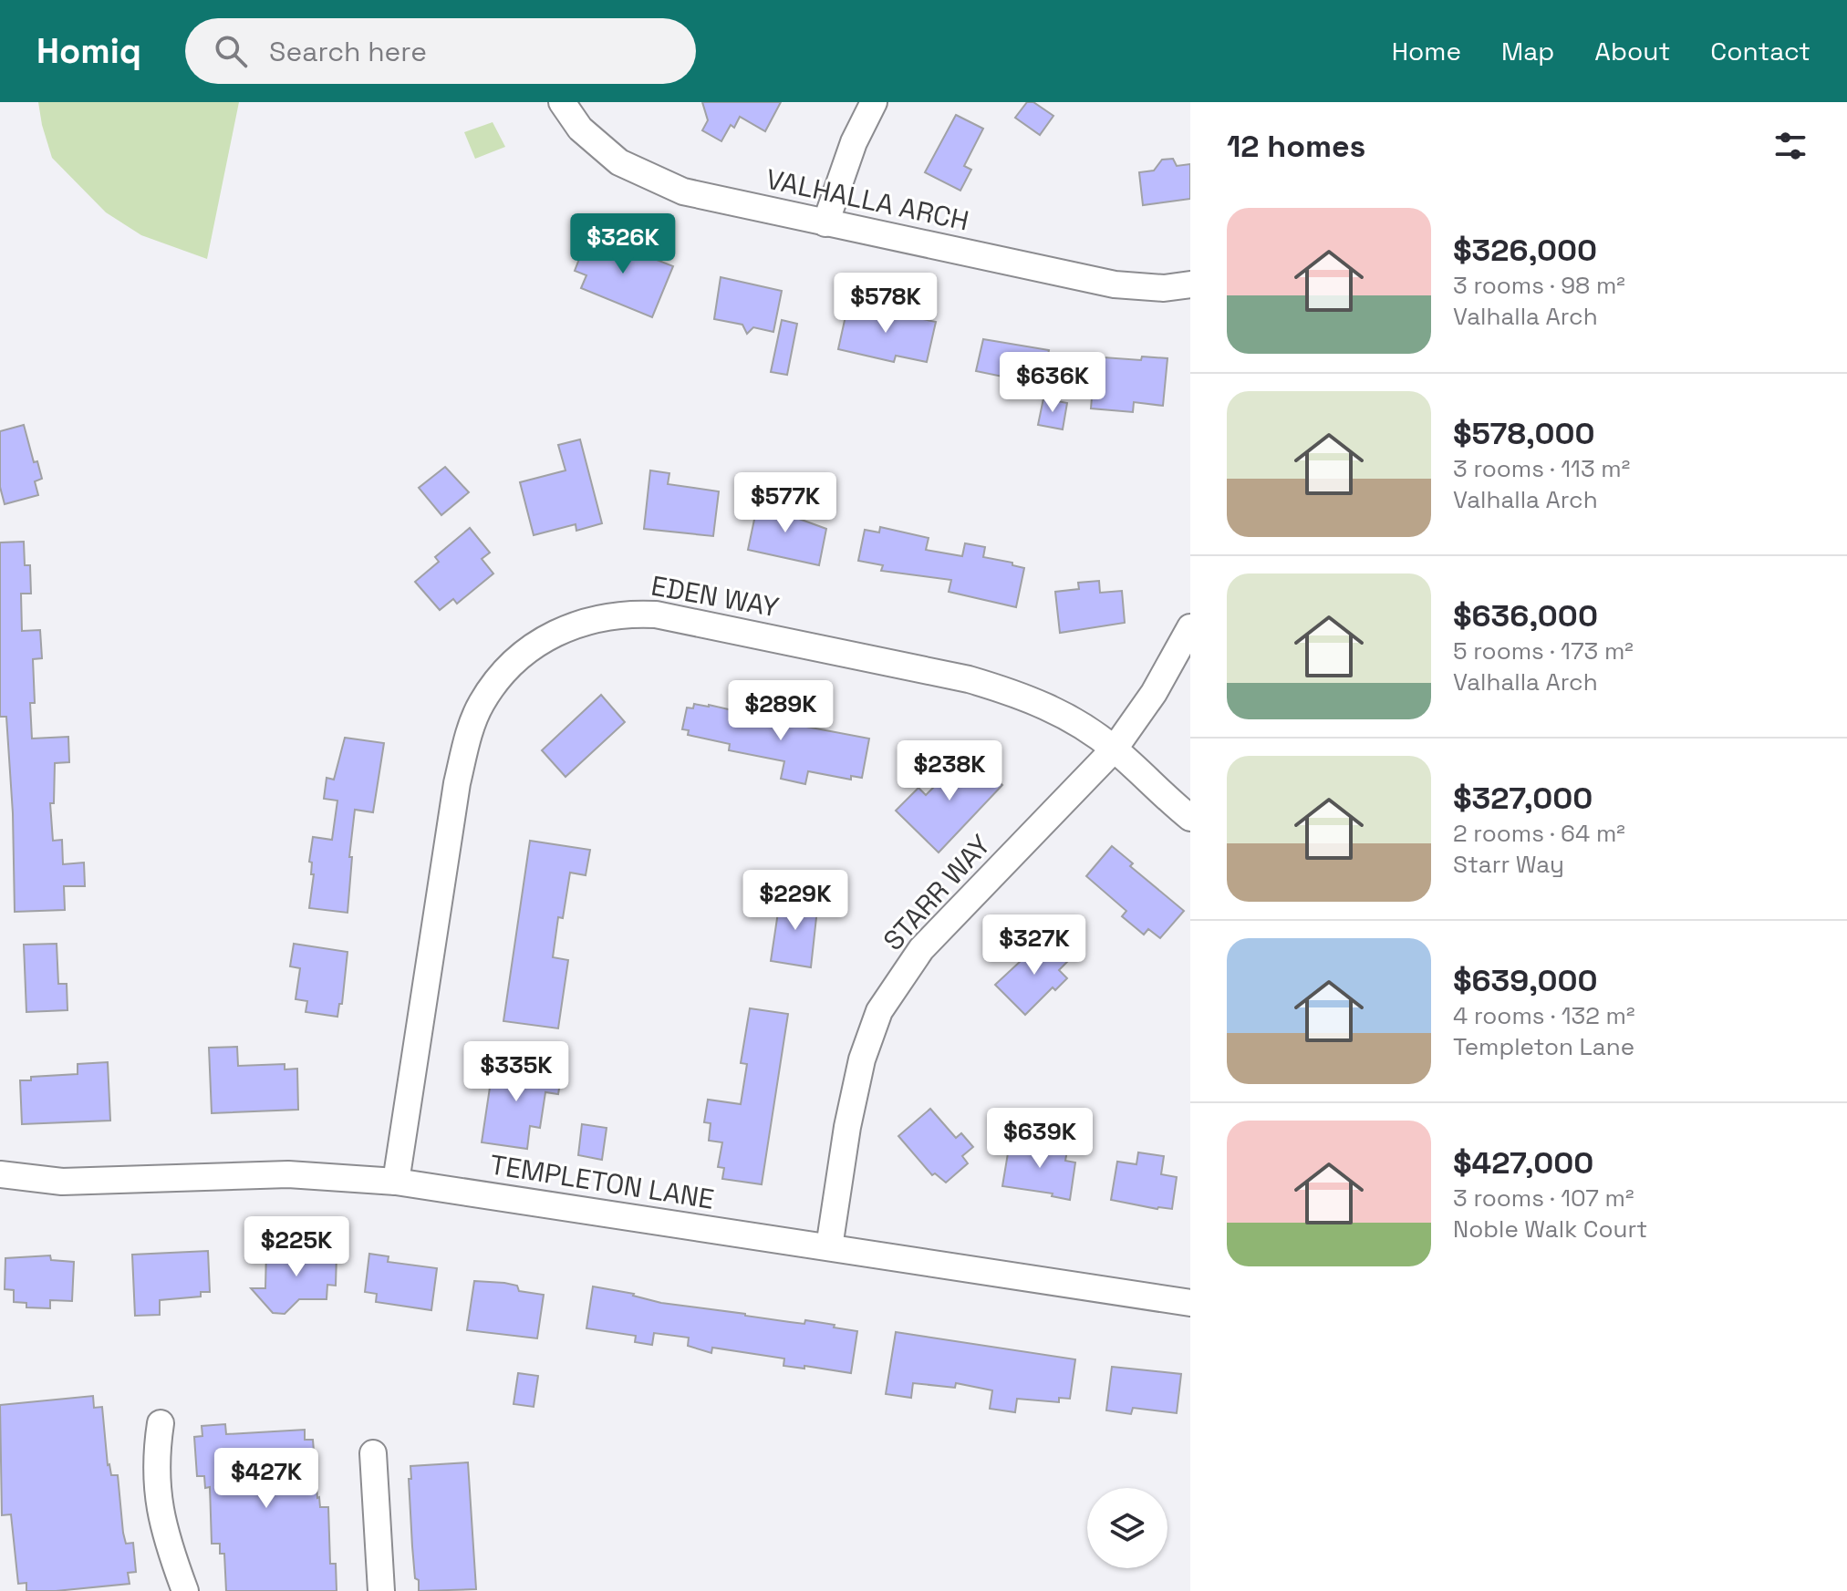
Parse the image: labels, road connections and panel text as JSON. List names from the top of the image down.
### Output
{
  "streets": {
    "street": [
      "VALHALLA ARCH",
      "EDEN WAY",
      "STARR WAY",
      "TEMPLETON LANE"
    ]
  },
  "crossings": [
    ["EDEN WAY", "STARR WAY"],
    ["EDEN WAY", "TEMPLETON LANE"],
    ["STARR WAY", "TEMPLETON LANE"]
  ],
  "page": {
    "header": "Homiq",
    "search": "Search here",
    "nav": [
      "Home",
      "Map",
      "About",
      "Contact"
    ],
    "heading": "12 homes",
    "list": [
      {
        "name": "$326,000",
        "note": "3 rooms · 98 m² · Valhalla Arch"
      },
      {
        "name": "$578,000",
        "note": "3 rooms · 113 m² · Valhalla Arch"
      },
      {
        "name": "$636,000",
        "note": "5 rooms · 173 m² · Valhalla Arch"
      },
      {
        "name": "$327,000",
        "note": "2 rooms · 64 m² · Starr Way"
      },
      {
        "name": "$639,000",
        "note": "4 rooms · 132 m² · Templeton Lane"
      },
      {
        "name": "$427,000",
        "note": "3 rooms · 107 m² · Noble Walk Court"
      }
    ],
    "price": [
      "$326K",
      "$578K",
      "$636K",
      "$577K",
      "$289K",
      "$238K",
      "$229K",
      "$327K",
      "$335K",
      "$639K",
      "$225K",
      "$427K"
    ]
  }
}
